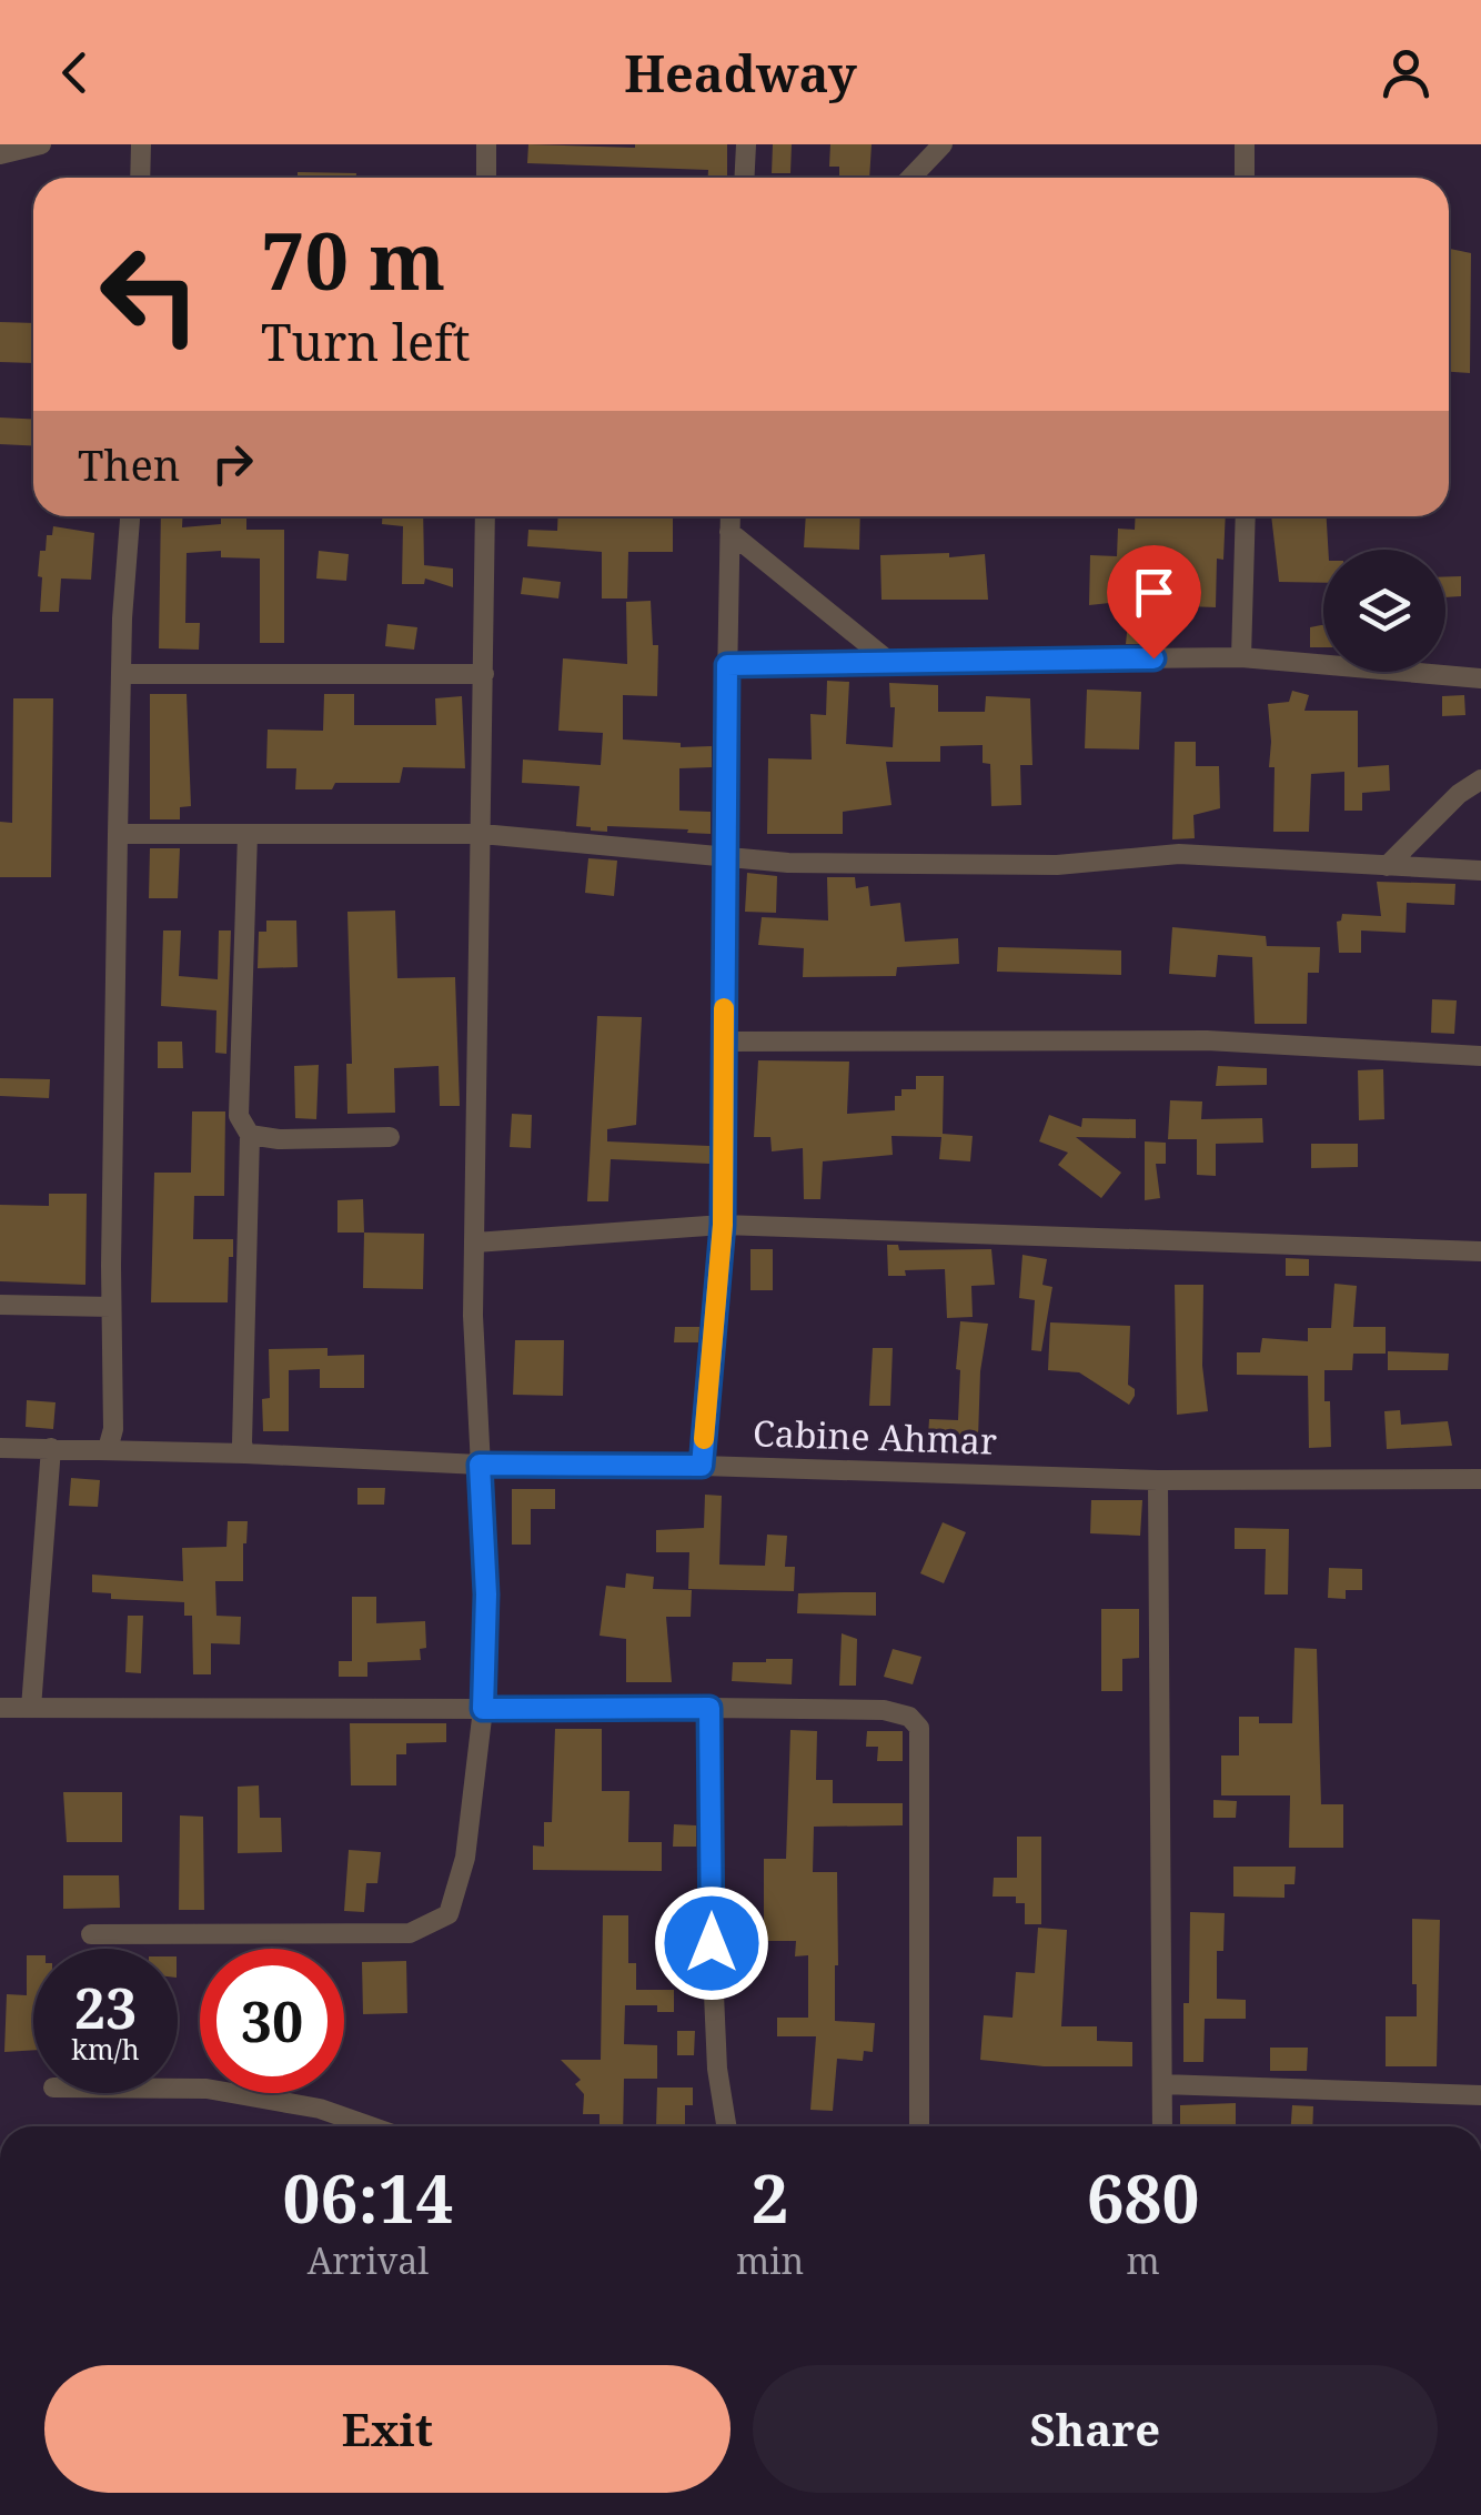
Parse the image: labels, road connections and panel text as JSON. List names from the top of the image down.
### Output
{
  "streets": {
    "street": ["Cabine Ahmar"]
  },
  "page": {
    "header": "Headway",
    "turn": ["70 m", "Turn left"],
    "then": "Then",
    "speed": "23 km/h",
    "limit": "30",
    "eta": [
      "06:14",
      "Arrival",
      "2",
      "min",
      "680",
      "m"
    ],
    "buttons": ["Exit", "Share"]
  }
}
